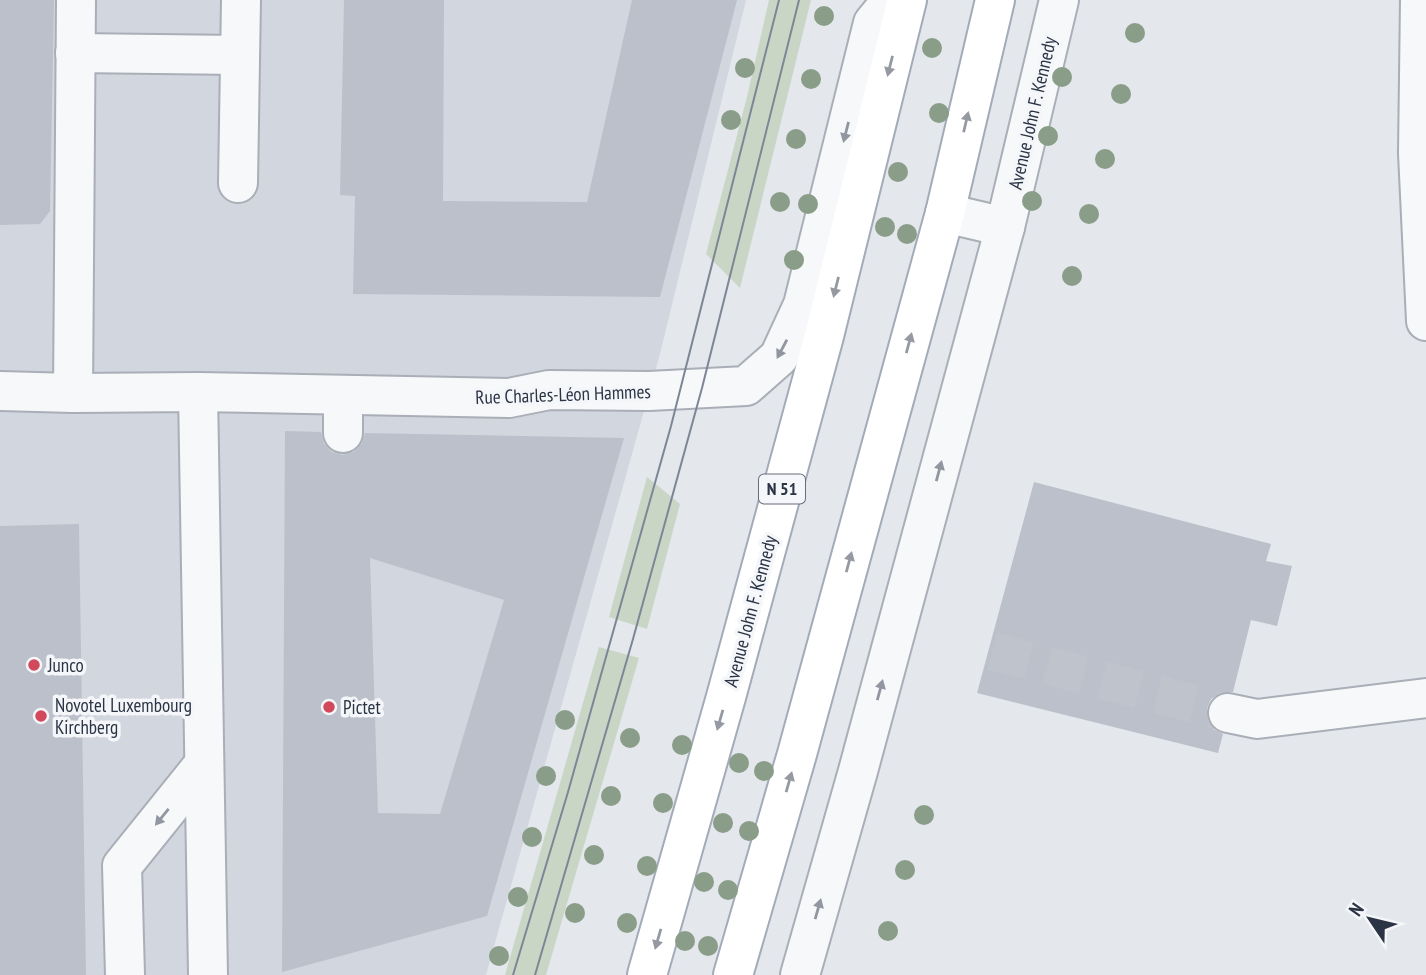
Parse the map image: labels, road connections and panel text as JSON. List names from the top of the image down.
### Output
{
  "streets": {
    "main road": ["Avenue John F. Kennedy", "N 51"],
    "street": ["Rue Charles-Léon Hammes"]
  },
  "one_way": ["Rue Charles-Léon Hammes"],
  "places": ["Junco", "Pictet", "Novotel Luxembourg Kirchberg"],
  "north": "top left"
}
